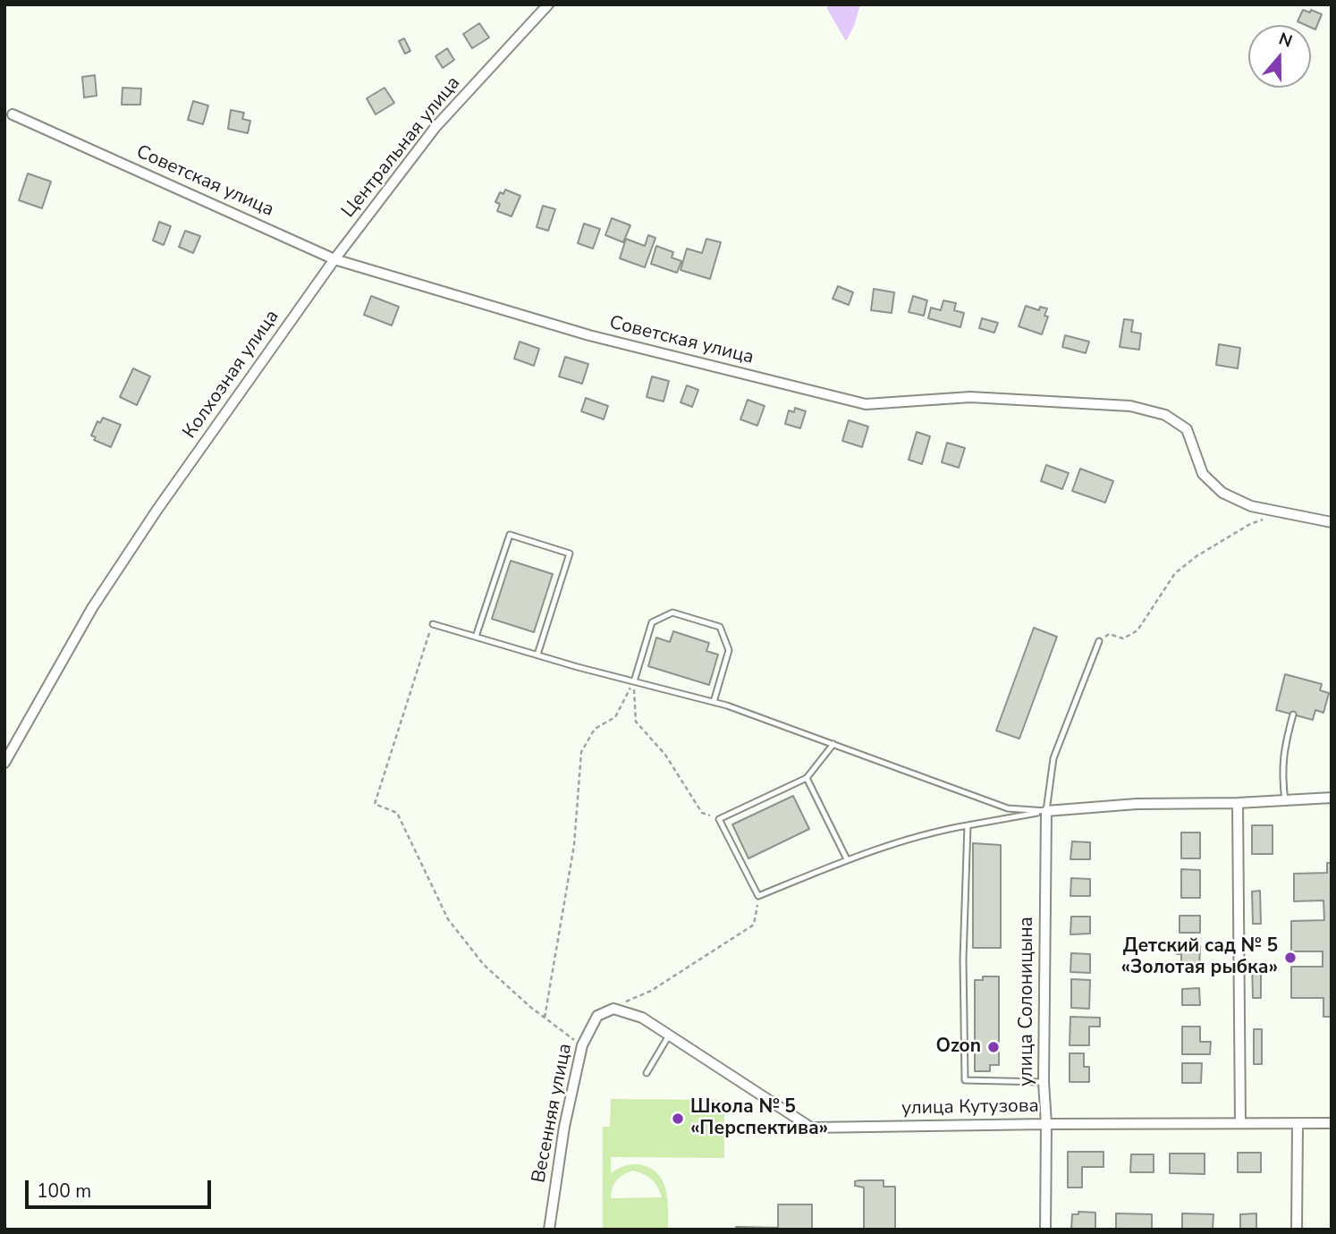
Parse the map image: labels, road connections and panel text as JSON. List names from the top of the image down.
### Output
{
  "streets": {
    "street": [
      "Центральная улица",
      "Советская улица",
      "Колхозная улица",
      "улица Солоницына",
      "улица Кутузова",
      "Весенняя улица"
    ]
  },
  "crossings": [
    ["Центральная улица", "Советская улица"],
    ["Центральная улица", "Колхозная улица"],
    ["Советская улица", "Колхозная улица"],
    ["улица Солоницына", "улица Кутузова"],
    ["улица Кутузова", "Весенняя улица"]
  ],
  "places": ["Детский сад № 5 «Золотая рыбка»", "Ozon", "Школа № 5 «Перспектива»"],
  "scale_bar": "100 m",
  "north": "top"
}
